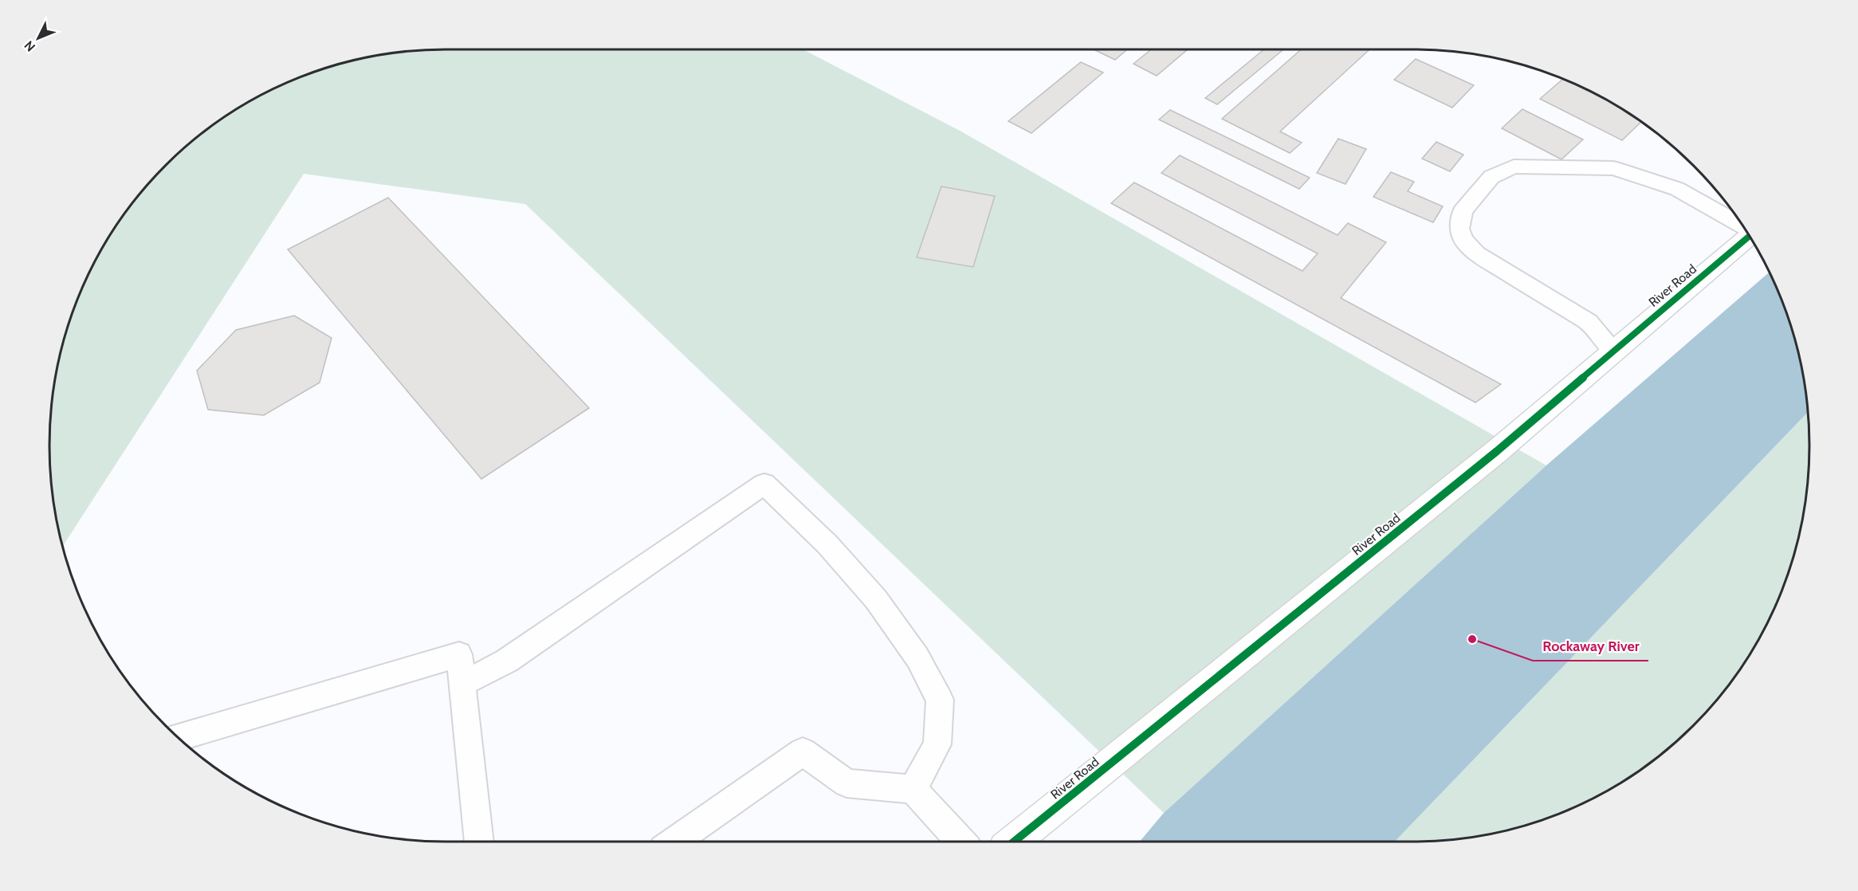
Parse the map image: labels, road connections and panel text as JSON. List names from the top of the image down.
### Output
{
  "streets": {
    "street": ["River Road"]
  },
  "places": ["Rockaway River"],
  "north": "bottom left"
}
